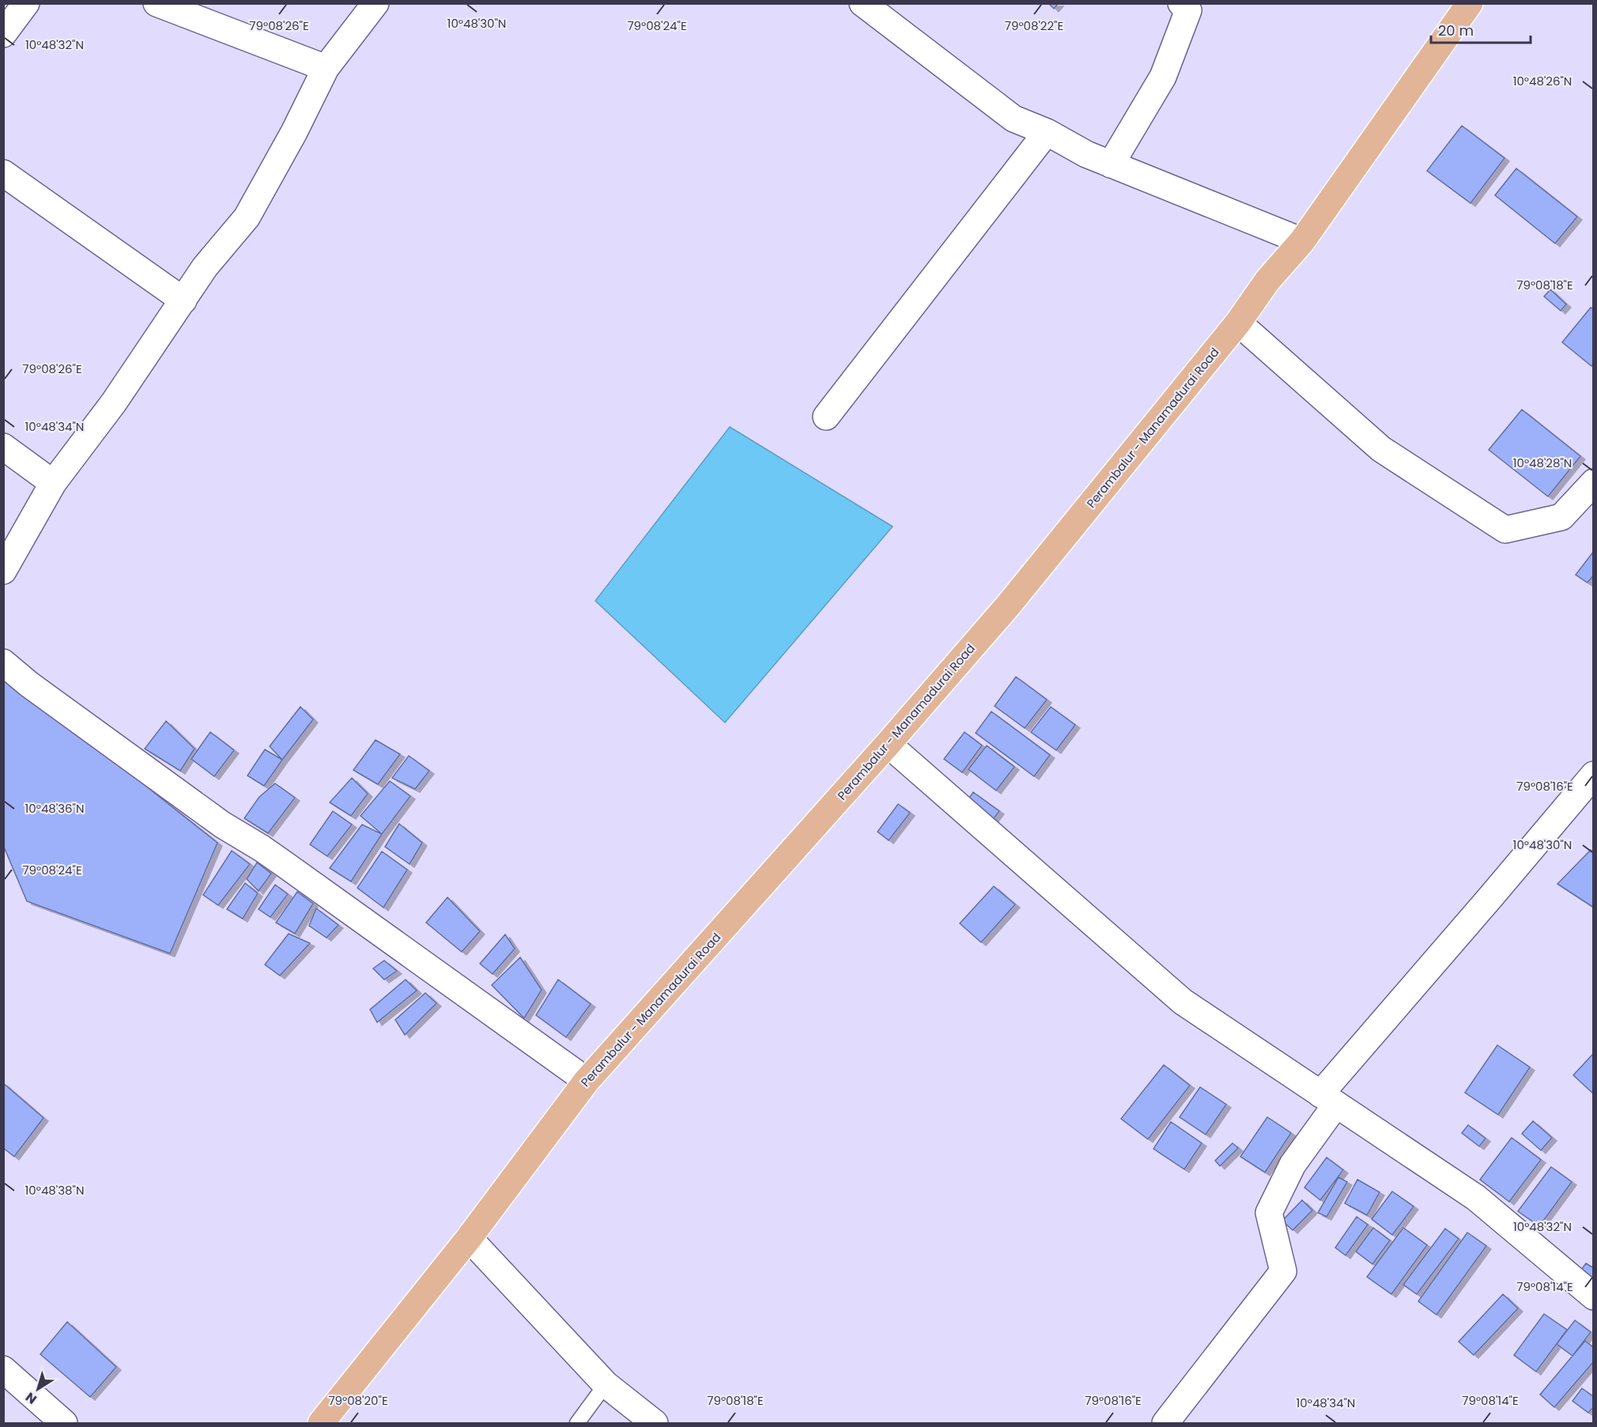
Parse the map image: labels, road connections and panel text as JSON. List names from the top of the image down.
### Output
{
  "streets": {
    "main road": ["Perambalur - Manamadurai Road"]
  },
  "scale_bar": "20 m",
  "north": "bottom left",
  "coordinates": [
    "10°48'30\"N",
    "79°08'26\"E",
    "79°08'24\"E",
    "79°08'22\"E",
    "10°48'32\"N",
    "10°48'26\"N",
    "79°08'18\"E",
    "10°48'34\"N",
    "10°48'28\"N",
    "79°08'16\"E",
    "10°48'36\"N",
    "10°48'38\"N",
    "79°08'14\"E",
    "79°08'20\"E"
  ]
}
